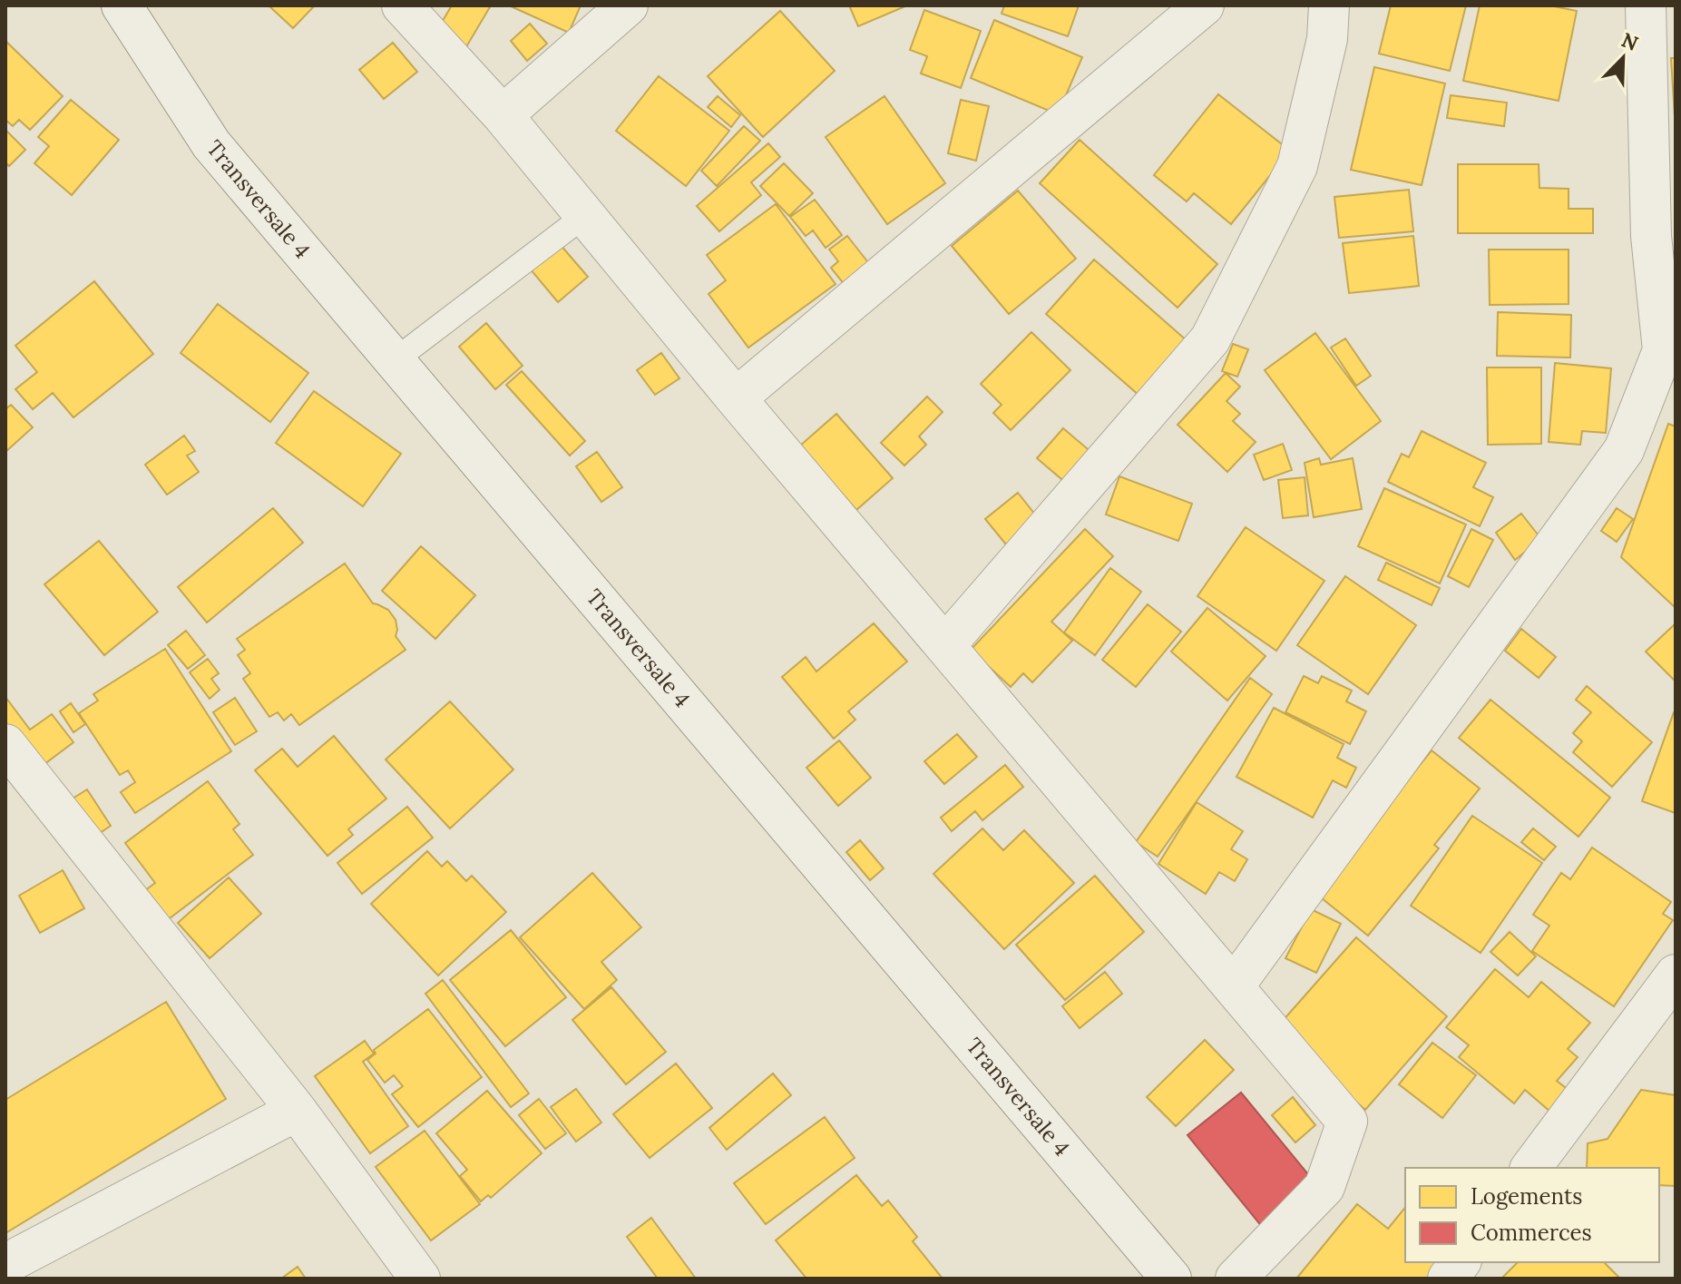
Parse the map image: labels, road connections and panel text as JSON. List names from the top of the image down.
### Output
{
  "streets": {
    "street": ["Transversale 4"]
  },
  "legend": ["Logements", "Commerces"],
  "north": "top right"
}
